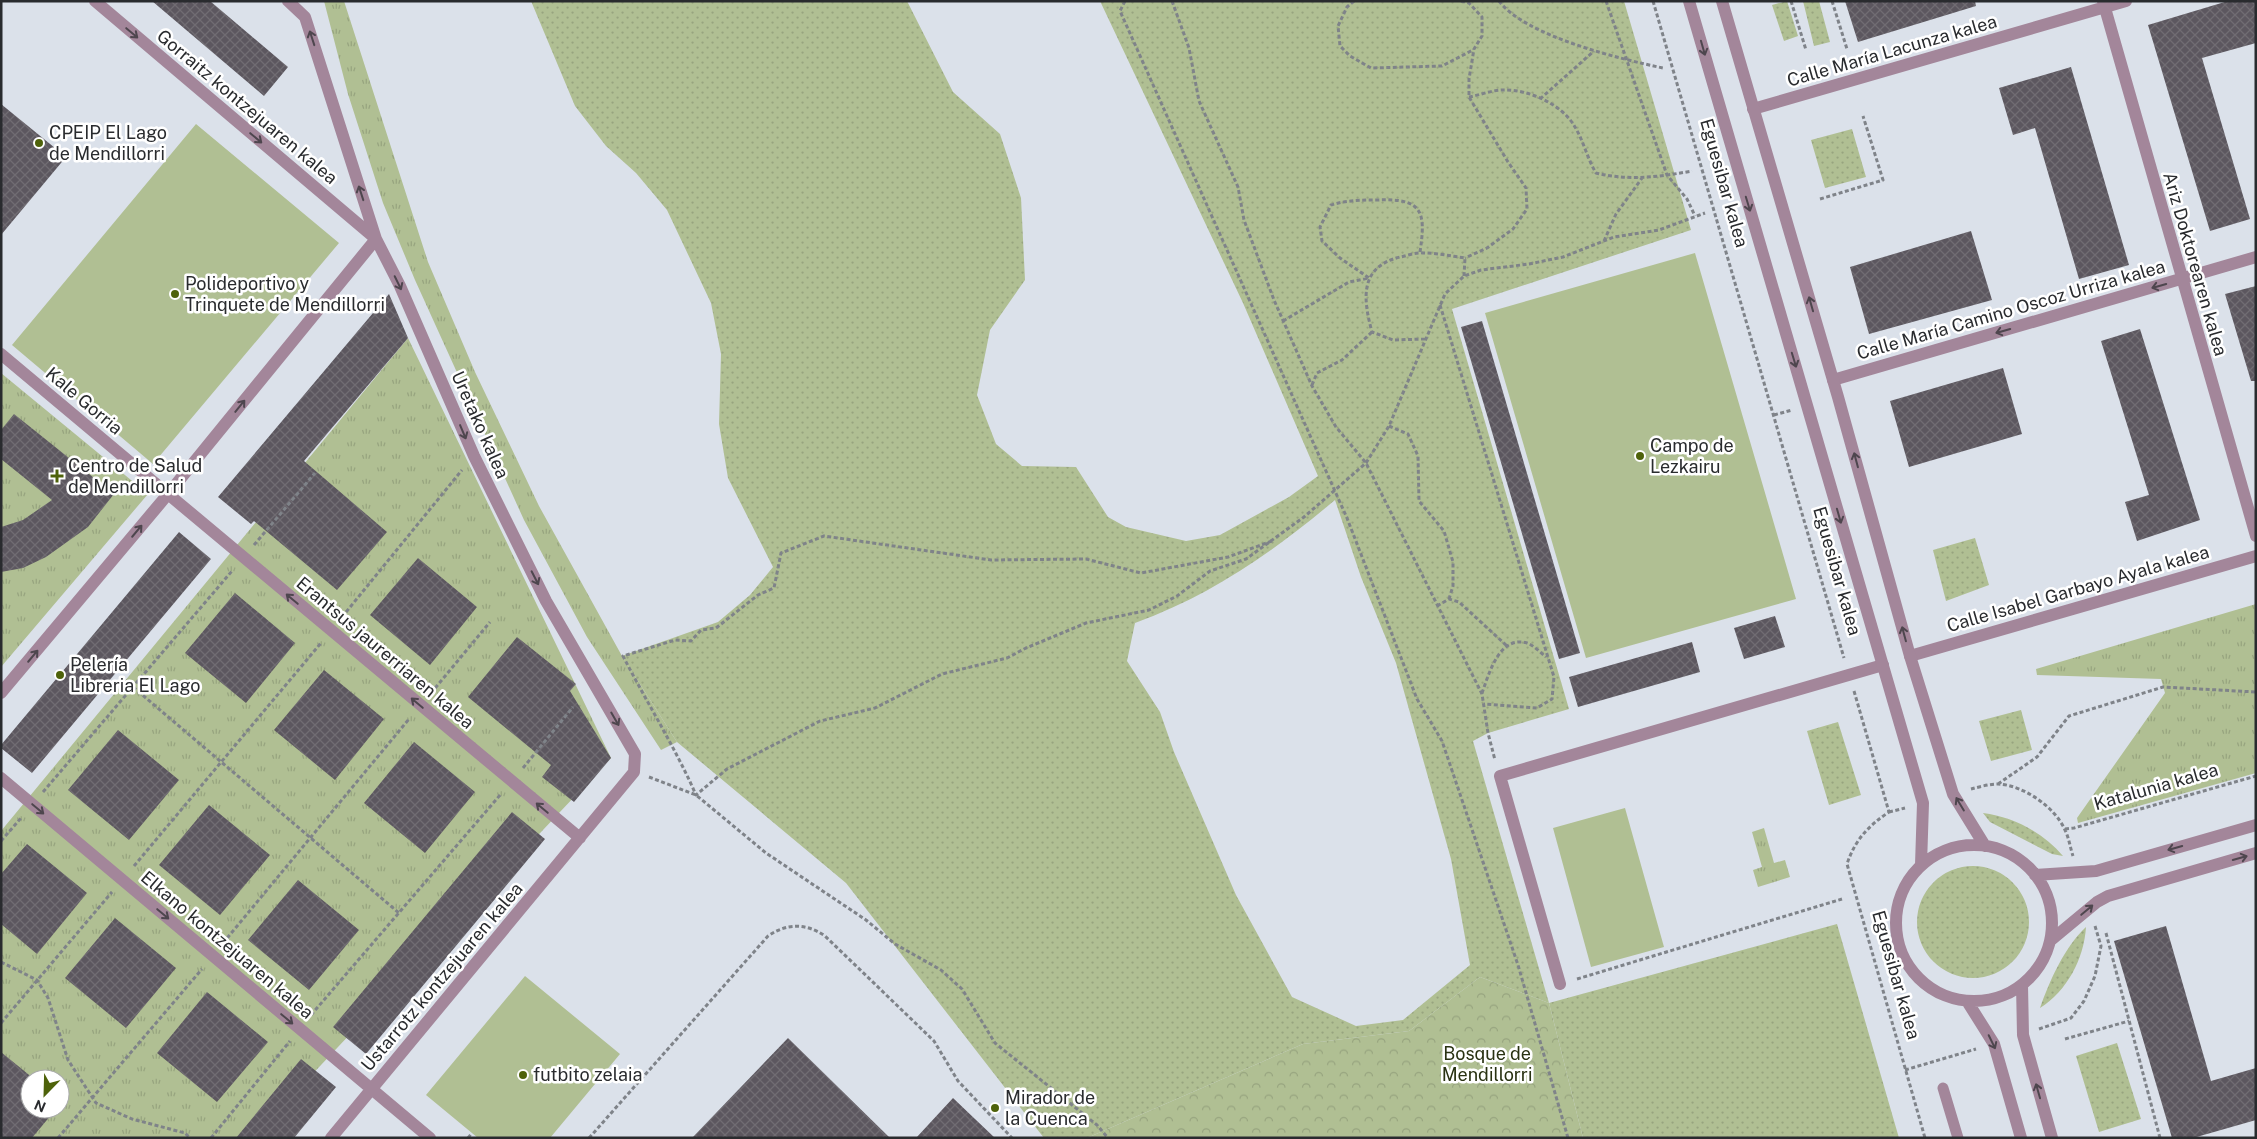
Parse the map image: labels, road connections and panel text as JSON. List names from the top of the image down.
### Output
{
  "streets": {
    "street": [
      "Calle María Lacunza kalea",
      "Gorraitz kontzejuaren kalea",
      "Eguesibar kalea",
      "Ariz Doktorearen kalea",
      "Calle María Camino Oscoz Urriza kalea",
      "Kale Gorria",
      "Uretako kalea",
      "Calle Isabel Garbayo Ayala kalea",
      "Erantsus jaurerriaren kalea",
      "Elkano kontzejuaren kalea",
      "Ustarrotz kontzejuaren kalea"
    ],
    "path": ["Katalunia kalea"]
  },
  "crossings": [
    ["Calle María Lacunza kalea", "Ariz Doktorearen kalea"],
    ["Gorraitz kontzejuaren kalea", "Uretako kalea"],
    ["Ariz Doktorearen kalea", "Calle María Camino Oscoz Urriza kalea"],
    ["Kale Gorria", "Erantsus jaurerriaren kalea"],
    ["Erantsus jaurerriaren kalea", "Ustarrotz kontzejuaren kalea"],
    ["Elkano kontzejuaren kalea", "Ustarrotz kontzejuaren kalea"]
  ],
  "one_way": [
    "Gorraitz kontzejuaren kalea",
    "Calle María Camino Oscoz Urriza kalea",
    "Erantsus jaurerriaren kalea",
    "Elkano kontzejuaren kalea"
  ],
  "parks": ["Bosque de Mendillorri"],
  "places": {
    "other": [
      "CPEIP El Lago de Mendillorri",
      "Polideportivo y Trinquete de Mendillorri",
      "Campo de Lezkairu",
      "Pelería Libreria El Lago",
      "futbito zelaia",
      "Mirador de la Cuenca"
    ],
    "health": ["Centro de Salud de Mendillorri"]
  },
  "north": "bottom left"
}
